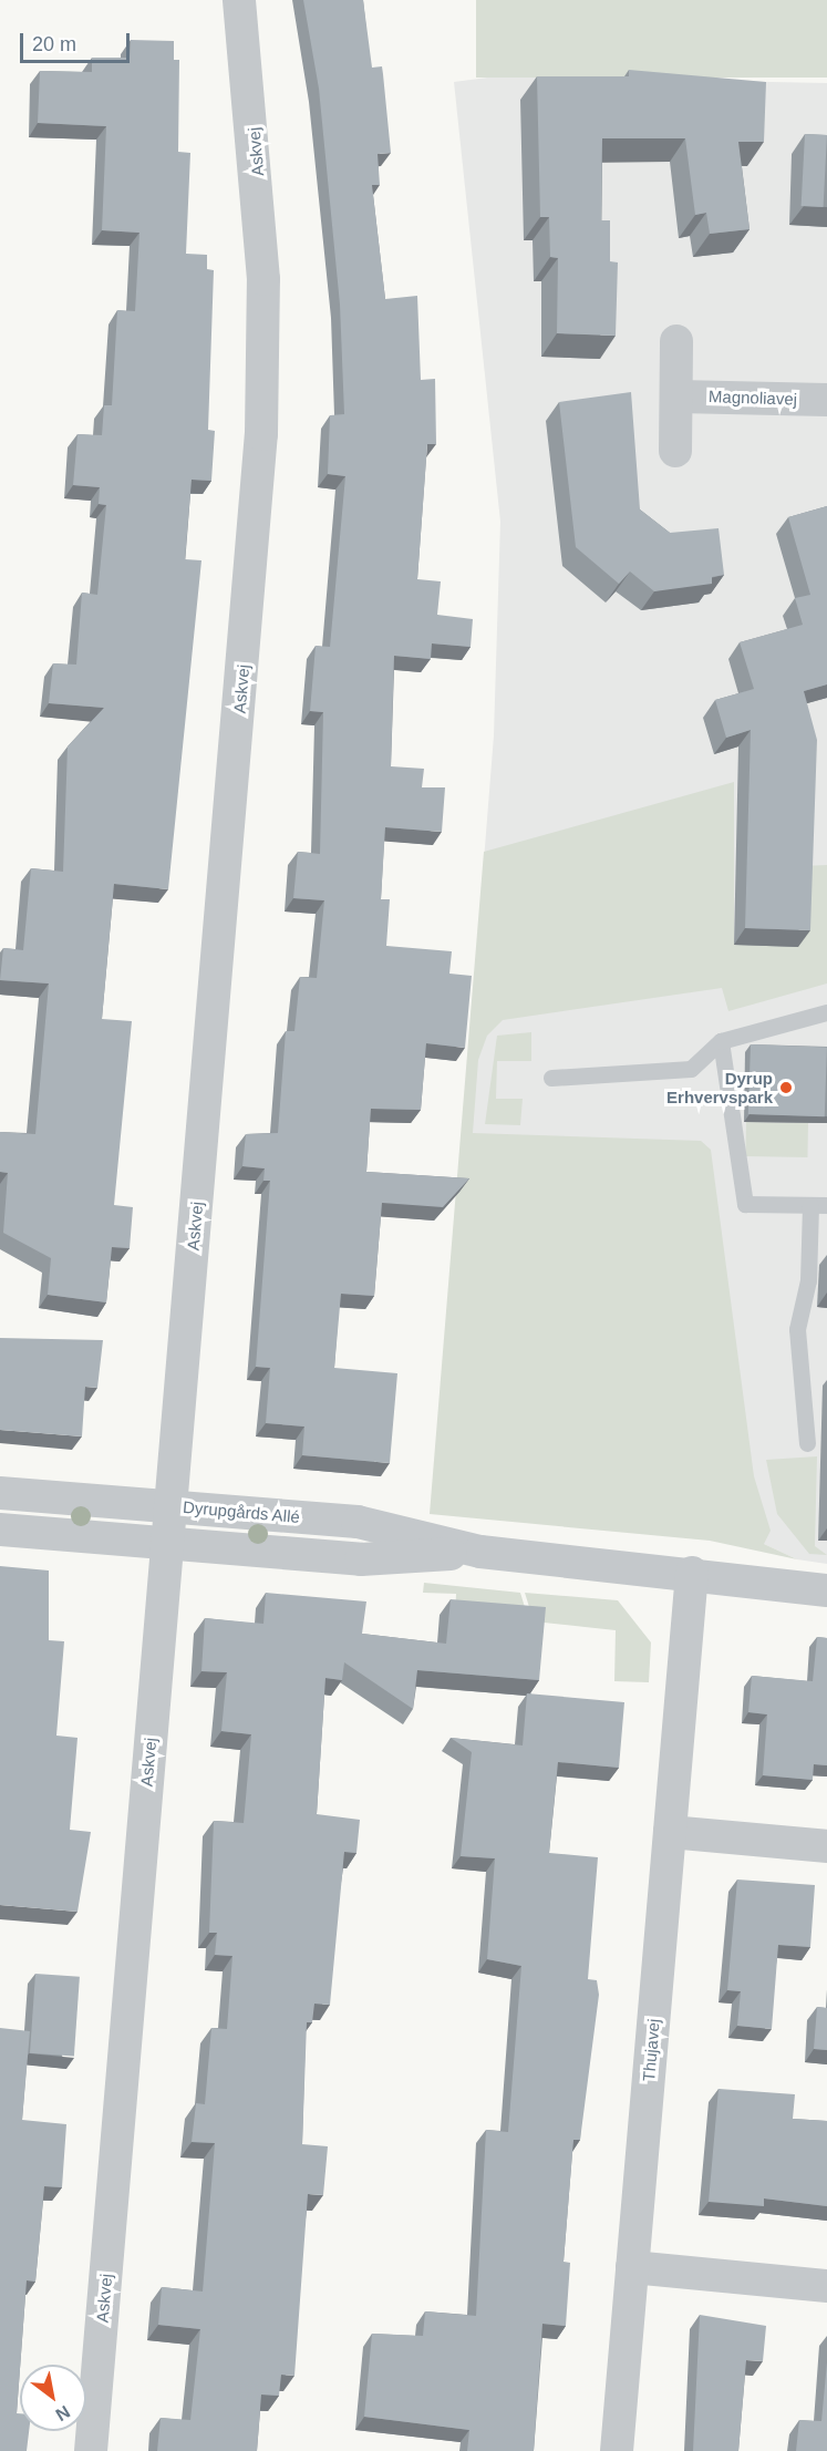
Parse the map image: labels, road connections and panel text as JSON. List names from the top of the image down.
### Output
{
  "streets": {
    "street": [
      "Askvej",
      "Magnoliavej",
      "Dyrupgårds Allé",
      "Thujavej"
    ]
  },
  "crossings": [
    ["Askvej", "Dyrupgårds Allé"],
    ["Dyrupgårds Allé", "Thujavej"]
  ],
  "places": ["Dyrup Erhvervspark"],
  "scale_bar": "20 m",
  "north": "bottom right"
}
